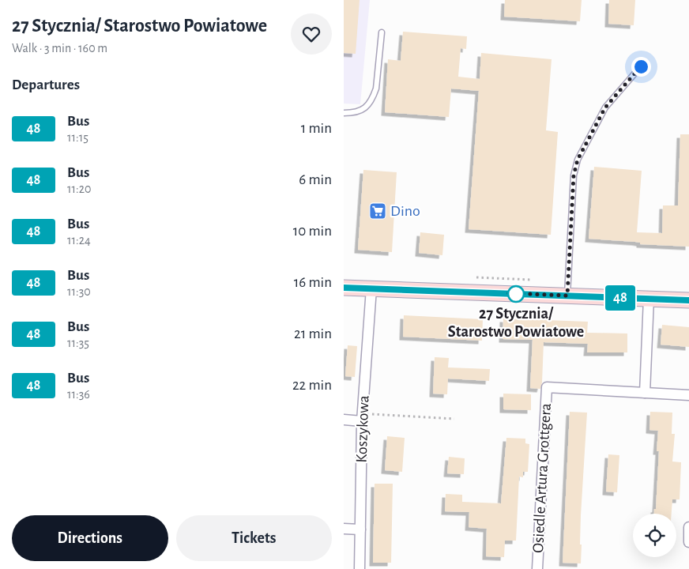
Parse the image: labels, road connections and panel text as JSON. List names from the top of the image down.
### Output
{
  "streets": {
    "street": ["Koszykowa", "Osiedle Artura Grottgera"]
  },
  "places": {
    "supermarket": ["Dino"],
    "other": ["27 Stycznia/ Starostwo Powiatowe"]
  },
  "lines": ["bus line 48"],
  "page": {
    "heading": [
      ["27 Stycznia/ Starostwo Powiatowe", "Walk · 3 min · 160 m"],
      "Departures"
    ],
    "on_map": "48",
    "list": [
      {
        "mark": "48",
        "name": "Bus",
        "note": "11:15",
        "value": "1 min"
      },
      {
        "mark": "48",
        "name": "Bus",
        "note": "11:20",
        "value": "6 min"
      },
      {
        "mark": "48",
        "name": "Bus",
        "note": "11:24",
        "value": "10 min"
      },
      {
        "mark": "48",
        "name": "Bus",
        "note": "11:30",
        "value": "16 min"
      },
      {
        "mark": "48",
        "name": "Bus",
        "note": "11:35",
        "value": "21 min"
      },
      {
        "mark": "48",
        "name": "Bus",
        "note": "11:36",
        "value": "22 min"
      }
    ],
    "buttons": ["Directions", "Tickets"]
  }
}
